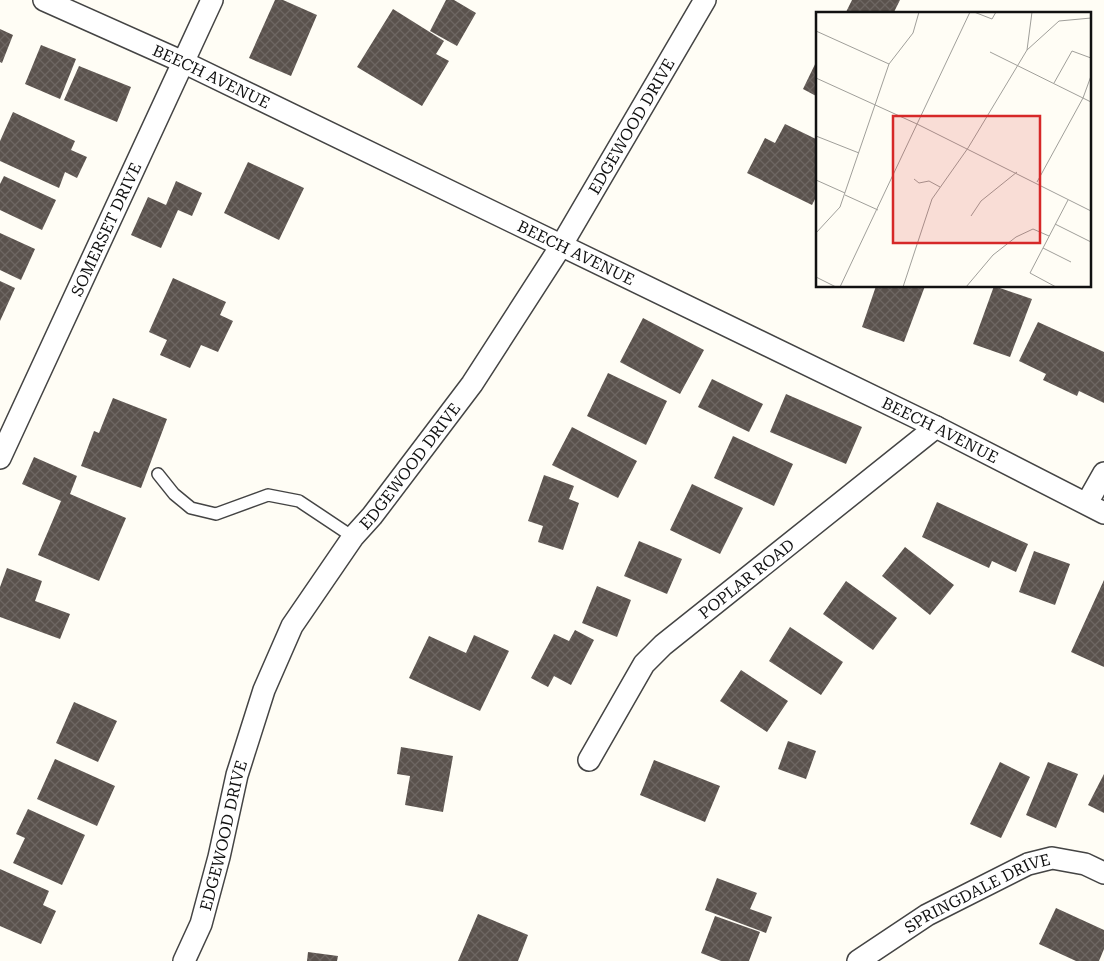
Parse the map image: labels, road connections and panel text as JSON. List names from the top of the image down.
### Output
{
  "streets": {
    "street": [
      "BEECH AVENUE",
      "EDGEWOOD DRIVE",
      "SOMERSET DRIVE",
      "POPLAR ROAD",
      "SPRINGDALE DRIVE"
    ]
  },
  "crossings": [
    ["BEECH AVENUE", "EDGEWOOD DRIVE"],
    ["BEECH AVENUE", "SOMERSET DRIVE"],
    ["BEECH AVENUE", "POPLAR ROAD"]
  ]
}
